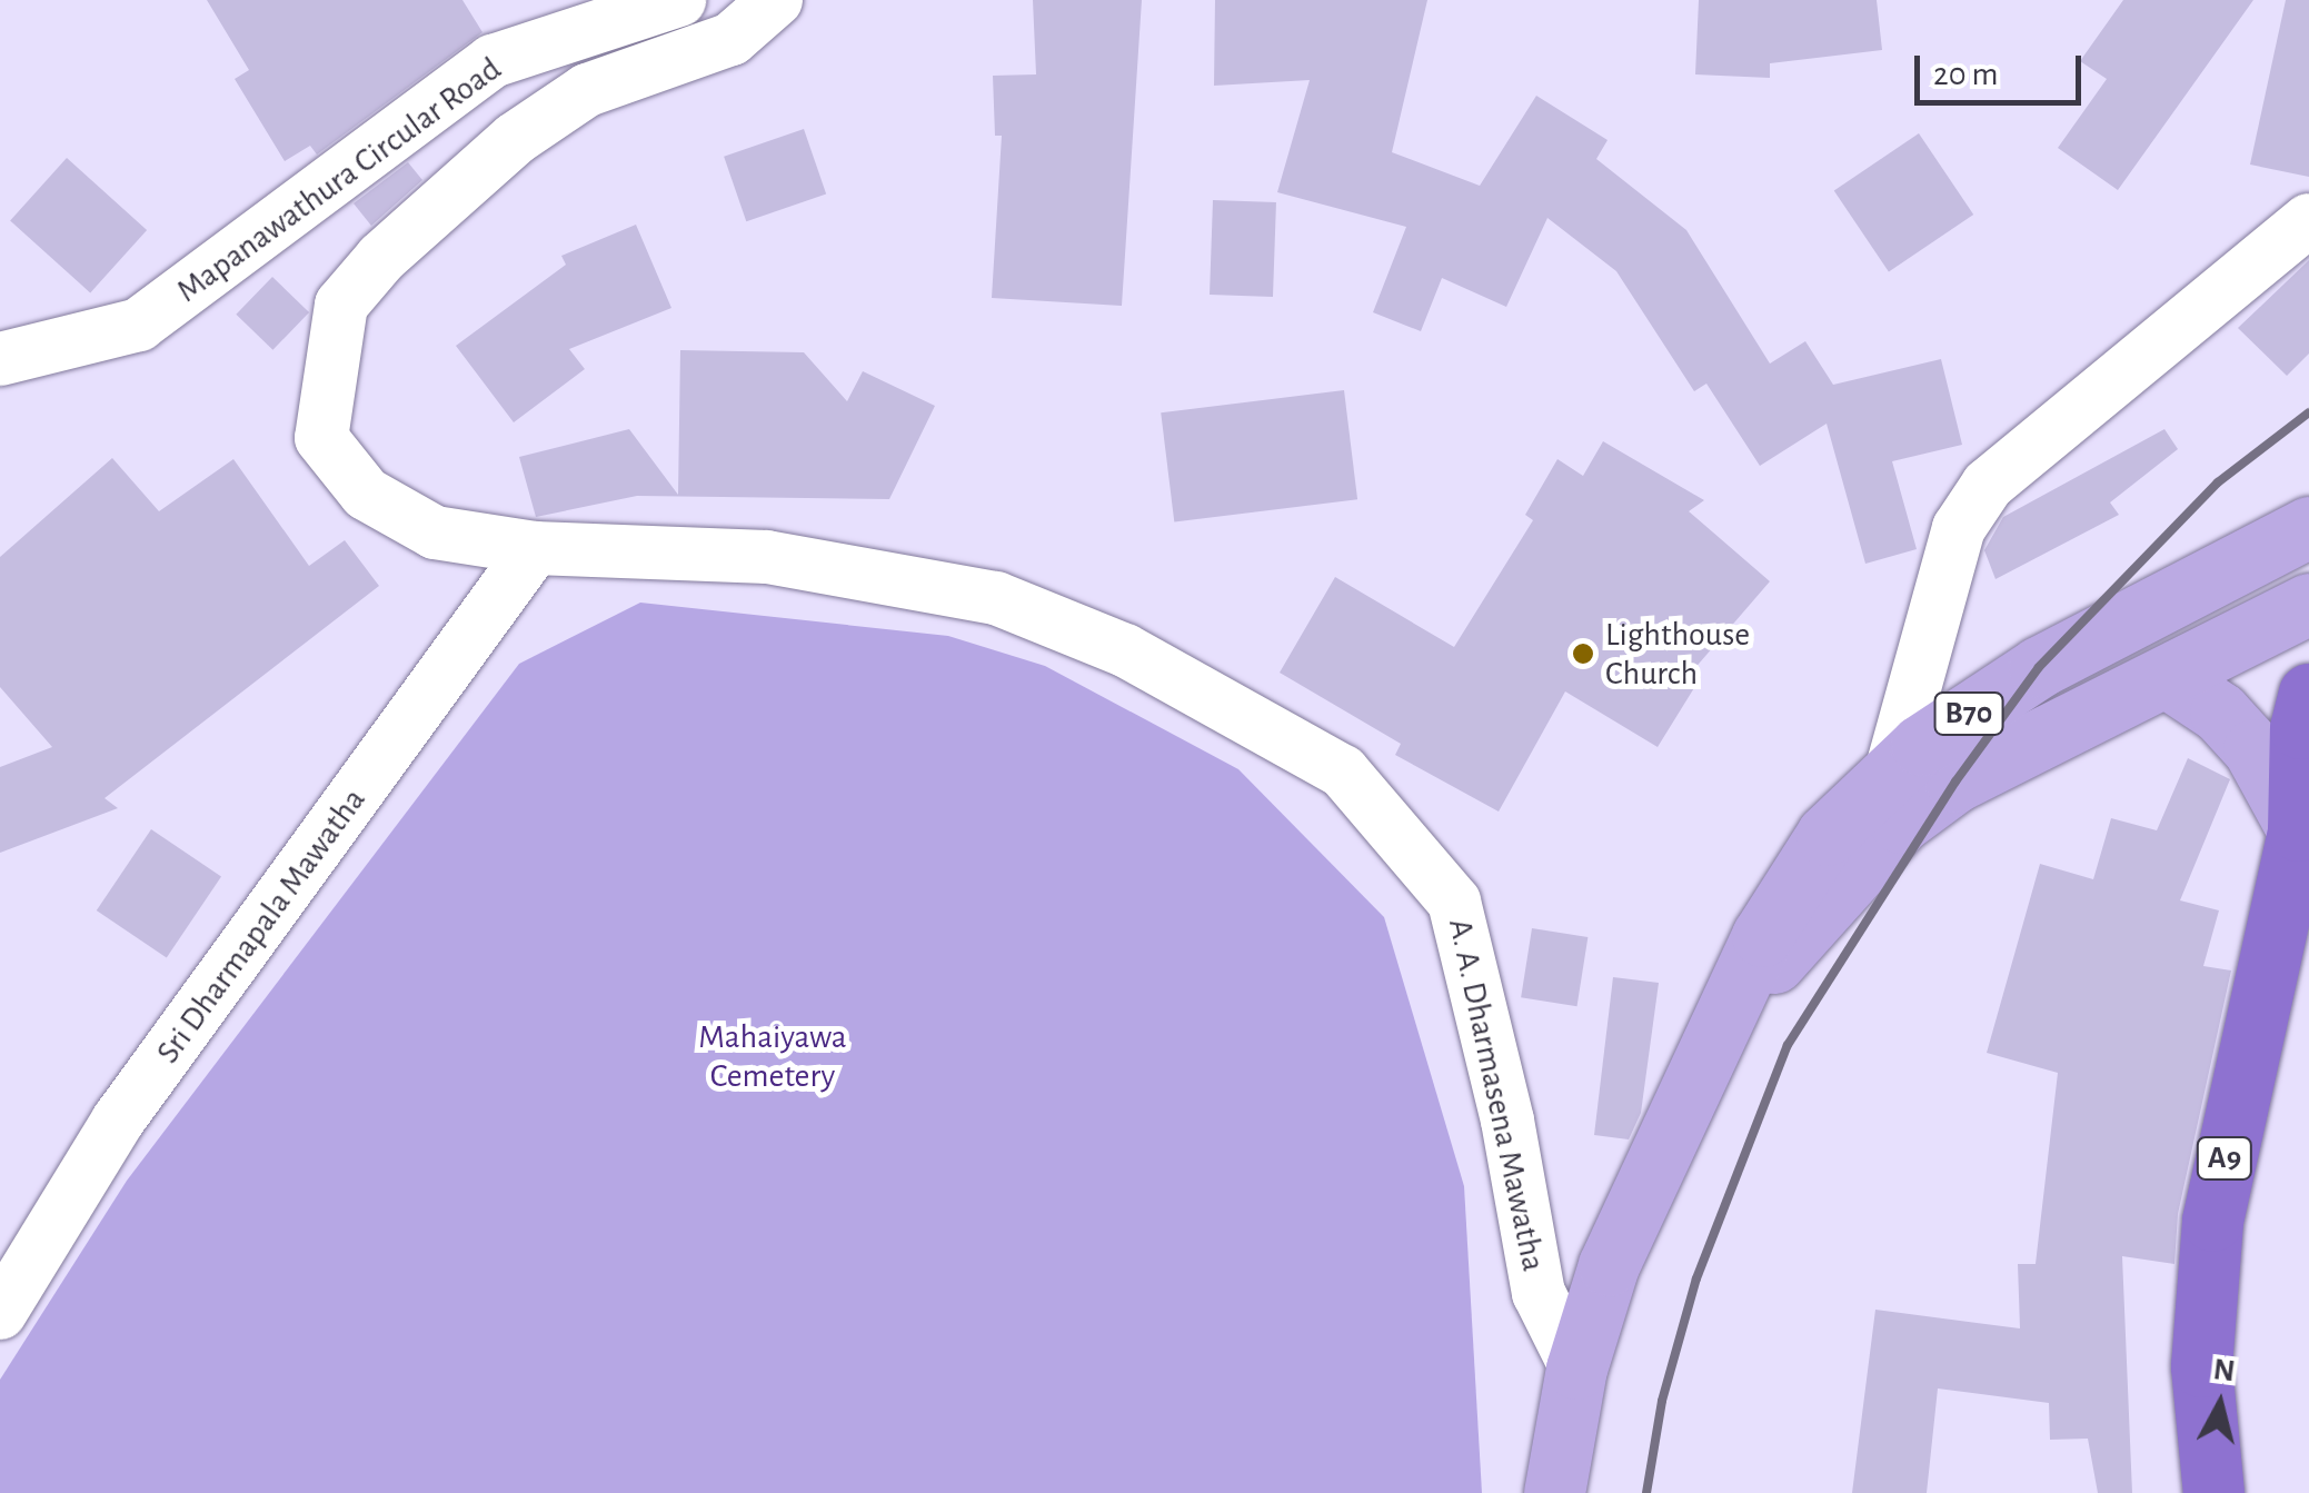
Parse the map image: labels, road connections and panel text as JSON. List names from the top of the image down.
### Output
{
  "streets": {
    "highway": ["A9"],
    "main road": ["B70"],
    "street": ["Mapanawathura Circular Road", "Sri Dharmapala Mawatha", "A. A. Dharmasena Mawatha"]
  },
  "crossings": [
    ["B70", "A. A. Dharmasena Mawatha"],
    ["Sri Dharmapala Mawatha", "A. A. Dharmasena Mawatha"]
  ],
  "parks": ["Mahaiyawa Cemetery"],
  "places": ["Lighthouse Church"],
  "scale_bar": "20 m",
  "north": "top"
}
